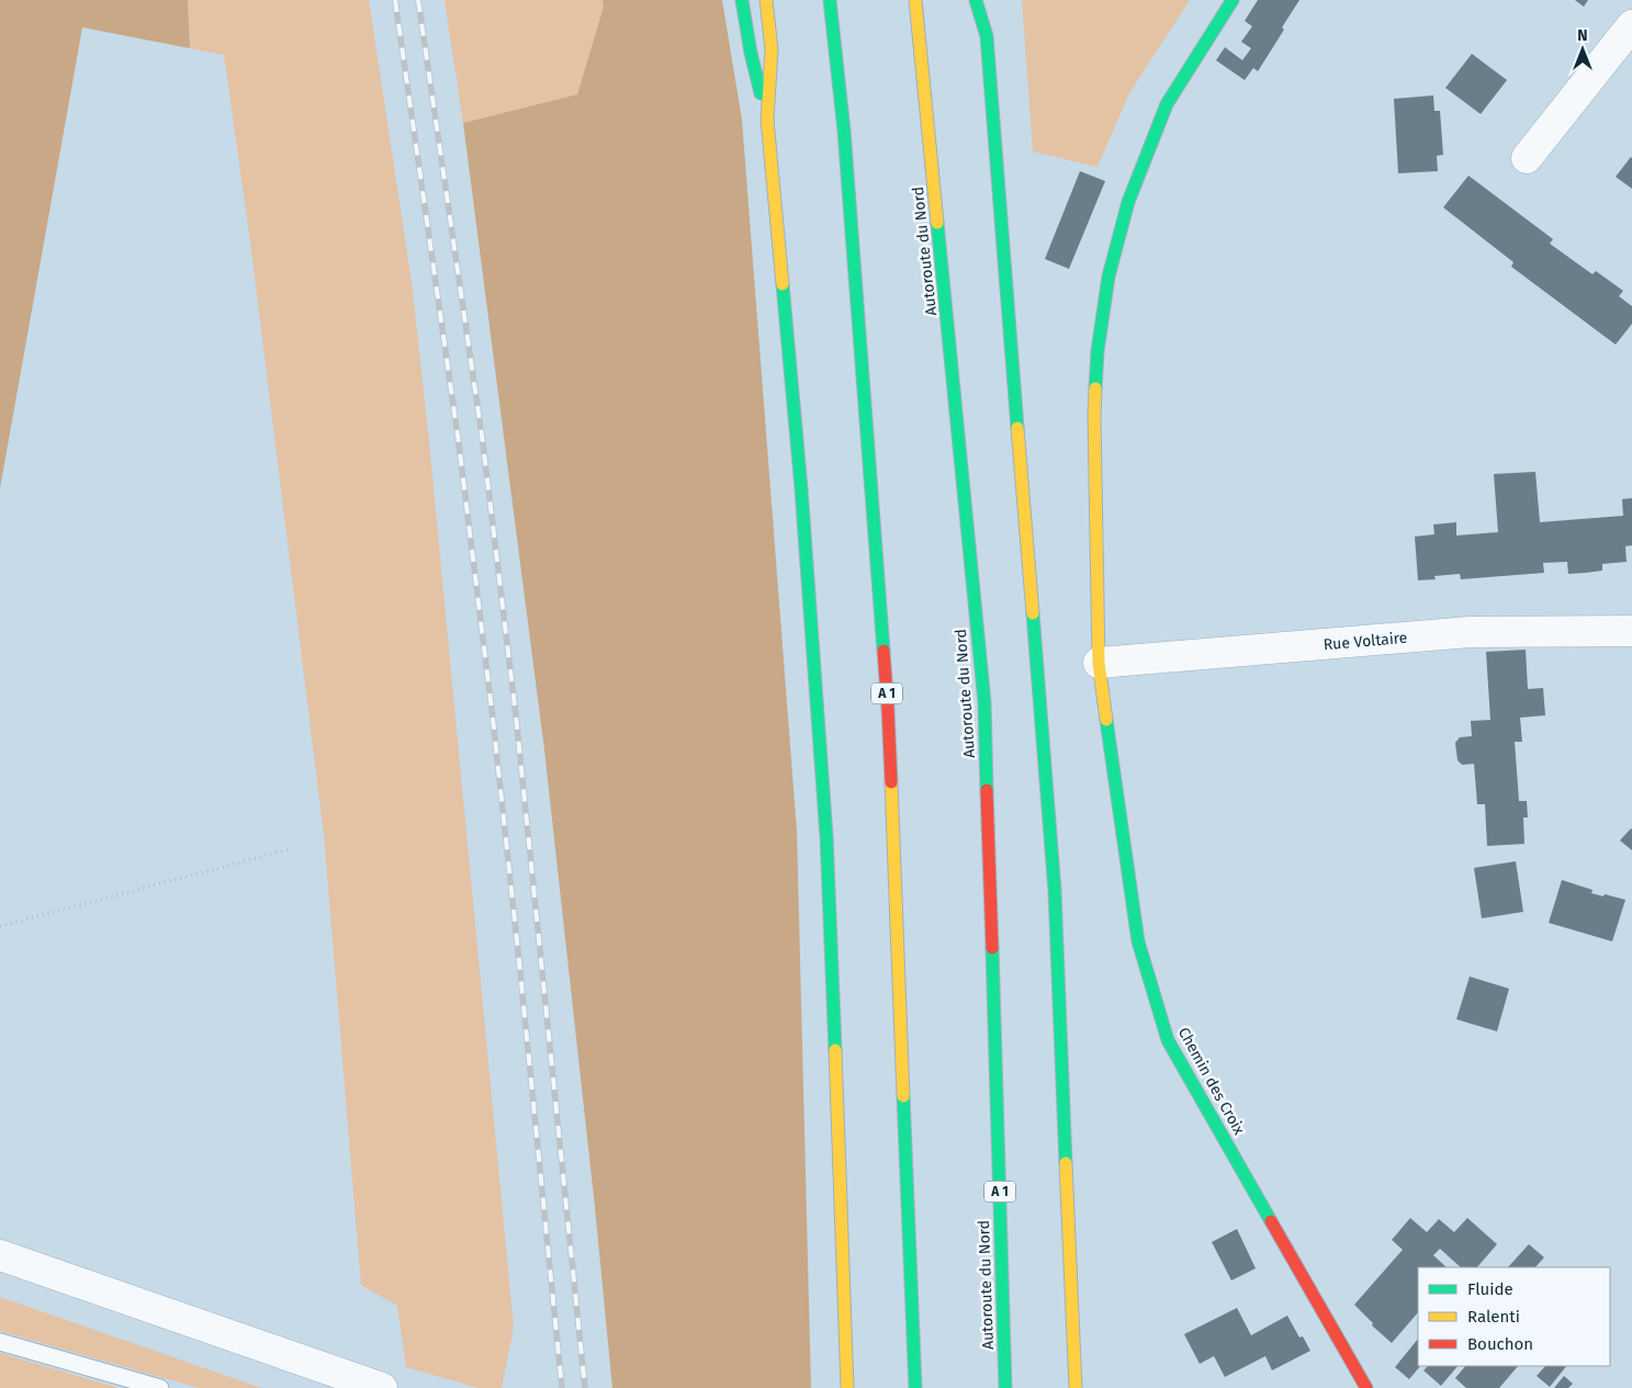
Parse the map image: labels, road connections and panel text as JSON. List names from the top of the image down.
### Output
{
  "streets": {
    "main road": ["Autoroute du Nord", "A 1", "Chemin des Croix"],
    "street": ["Rue Voltaire"]
  },
  "crossings": [
    ["Rue Voltaire", "Chemin des Croix"]
  ],
  "legend": ["Fluide", "Ralenti", "Bouchon"],
  "north": "top"
}
